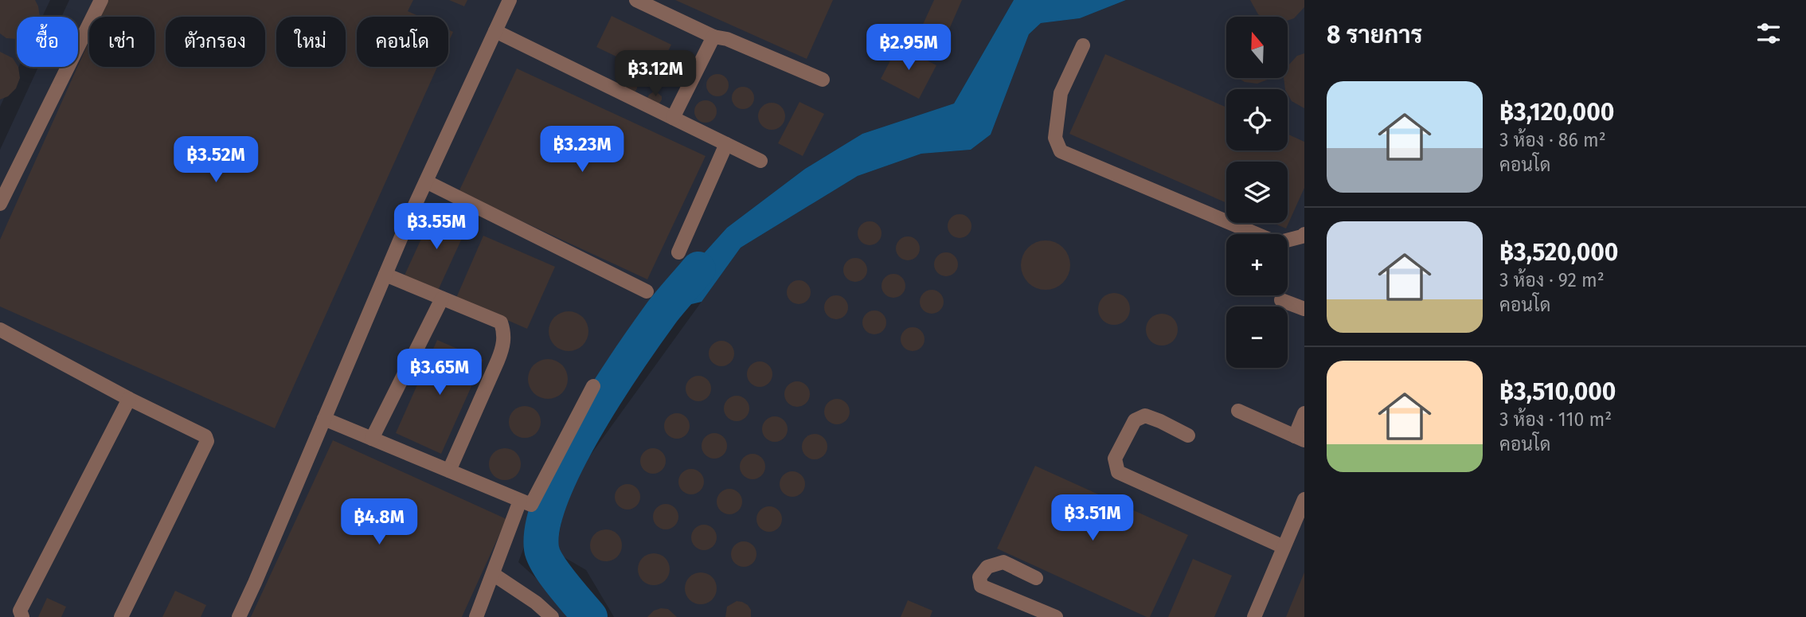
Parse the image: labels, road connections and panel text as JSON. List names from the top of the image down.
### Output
{
  "north": "top",
  "page": {
    "heading": "8 รายการ",
    "map_buttons": ["+", "−"],
    "chip": [
      "ซื้อ",
      "เช่า",
      "ตัวกรอง",
      "ใหม่",
      "คอนโด"
    ],
    "price": [
      "฿2.95M",
      "฿3.12M",
      "฿3.23M",
      "฿3.52M",
      "฿3.55M",
      "฿3.65M",
      "฿3.51M",
      "฿4.8M"
    ],
    "list": [
      {
        "name": "฿3,120,000",
        "note": "3 ห้อง · 86 m² · คอนโด"
      },
      {
        "name": "฿3,520,000",
        "note": "3 ห้อง · 92 m² · คอนโด"
      },
      {
        "name": "฿3,510,000",
        "note": "3 ห้อง · 110 m² · คอนโด"
      }
    ]
  }
}
